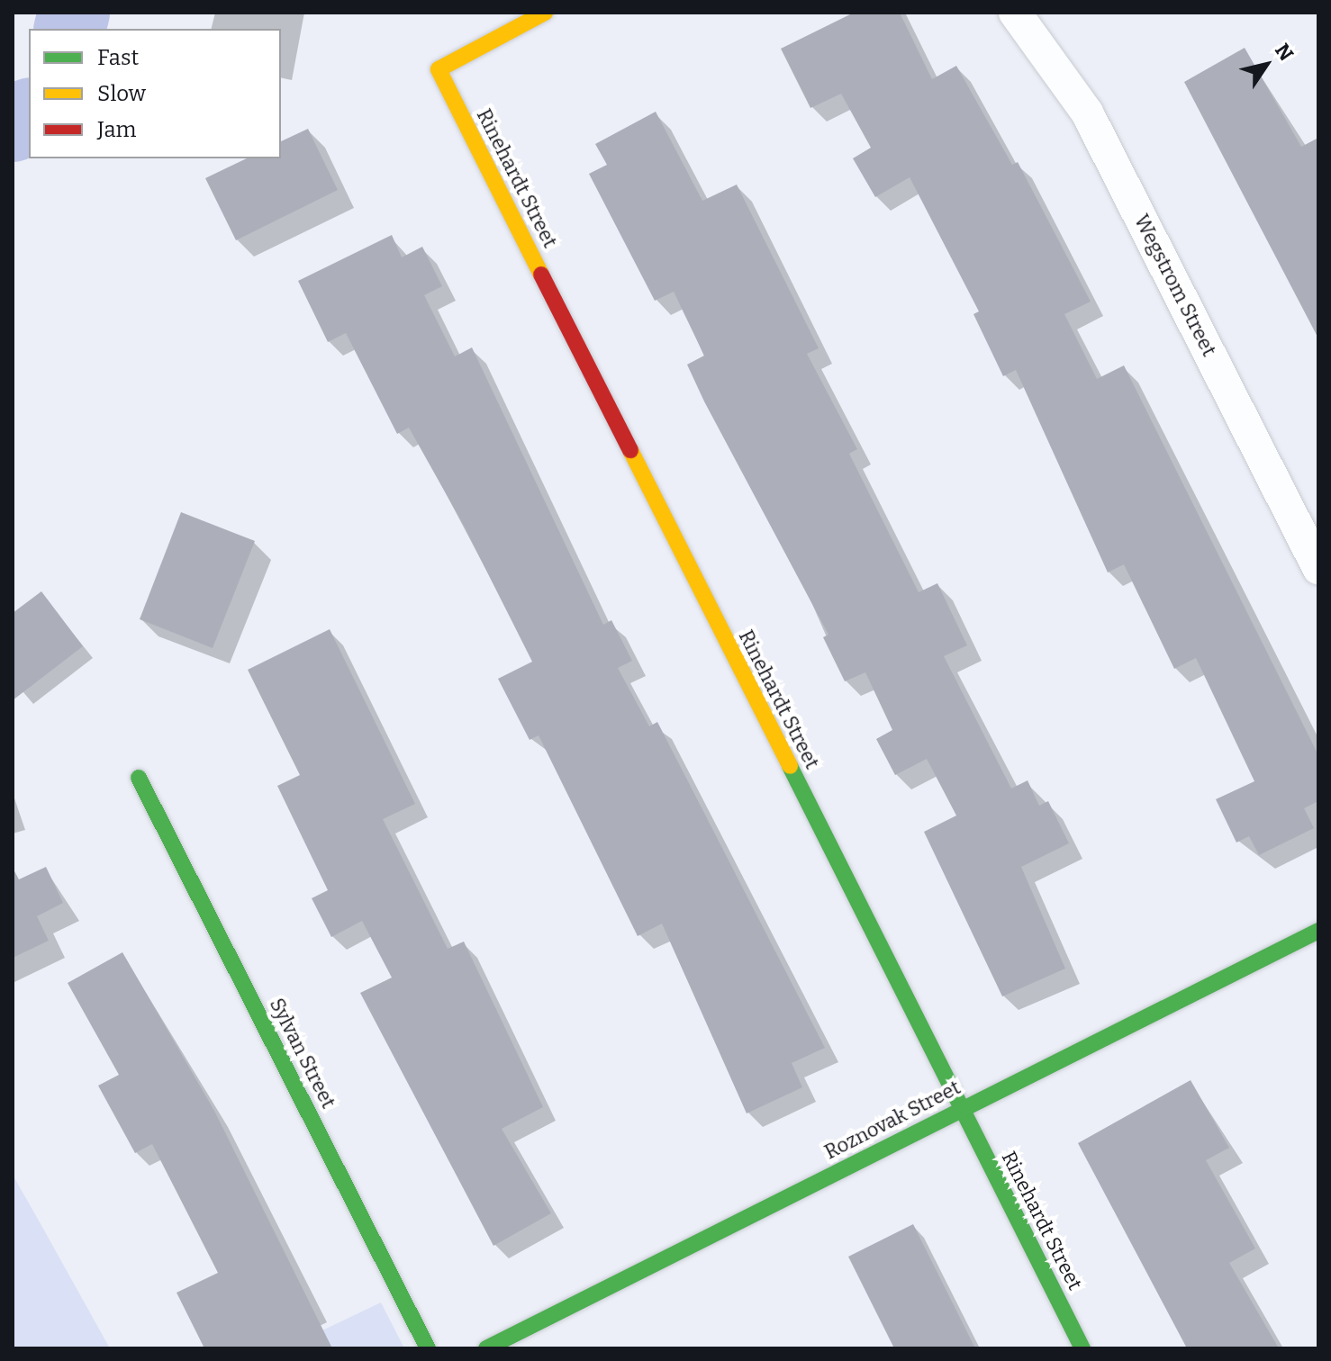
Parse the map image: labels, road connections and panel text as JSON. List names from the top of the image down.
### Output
{
  "streets": {
    "street": [
      "Rinehardt Street",
      "Wegstrom Street",
      "Sylvan Street",
      "Roznovak Street"
    ]
  },
  "crossings": [
    ["Rinehardt Street", "Roznovak Street"]
  ],
  "legend": ["Fast", "Slow", "Jam"],
  "north": "top right"
}
